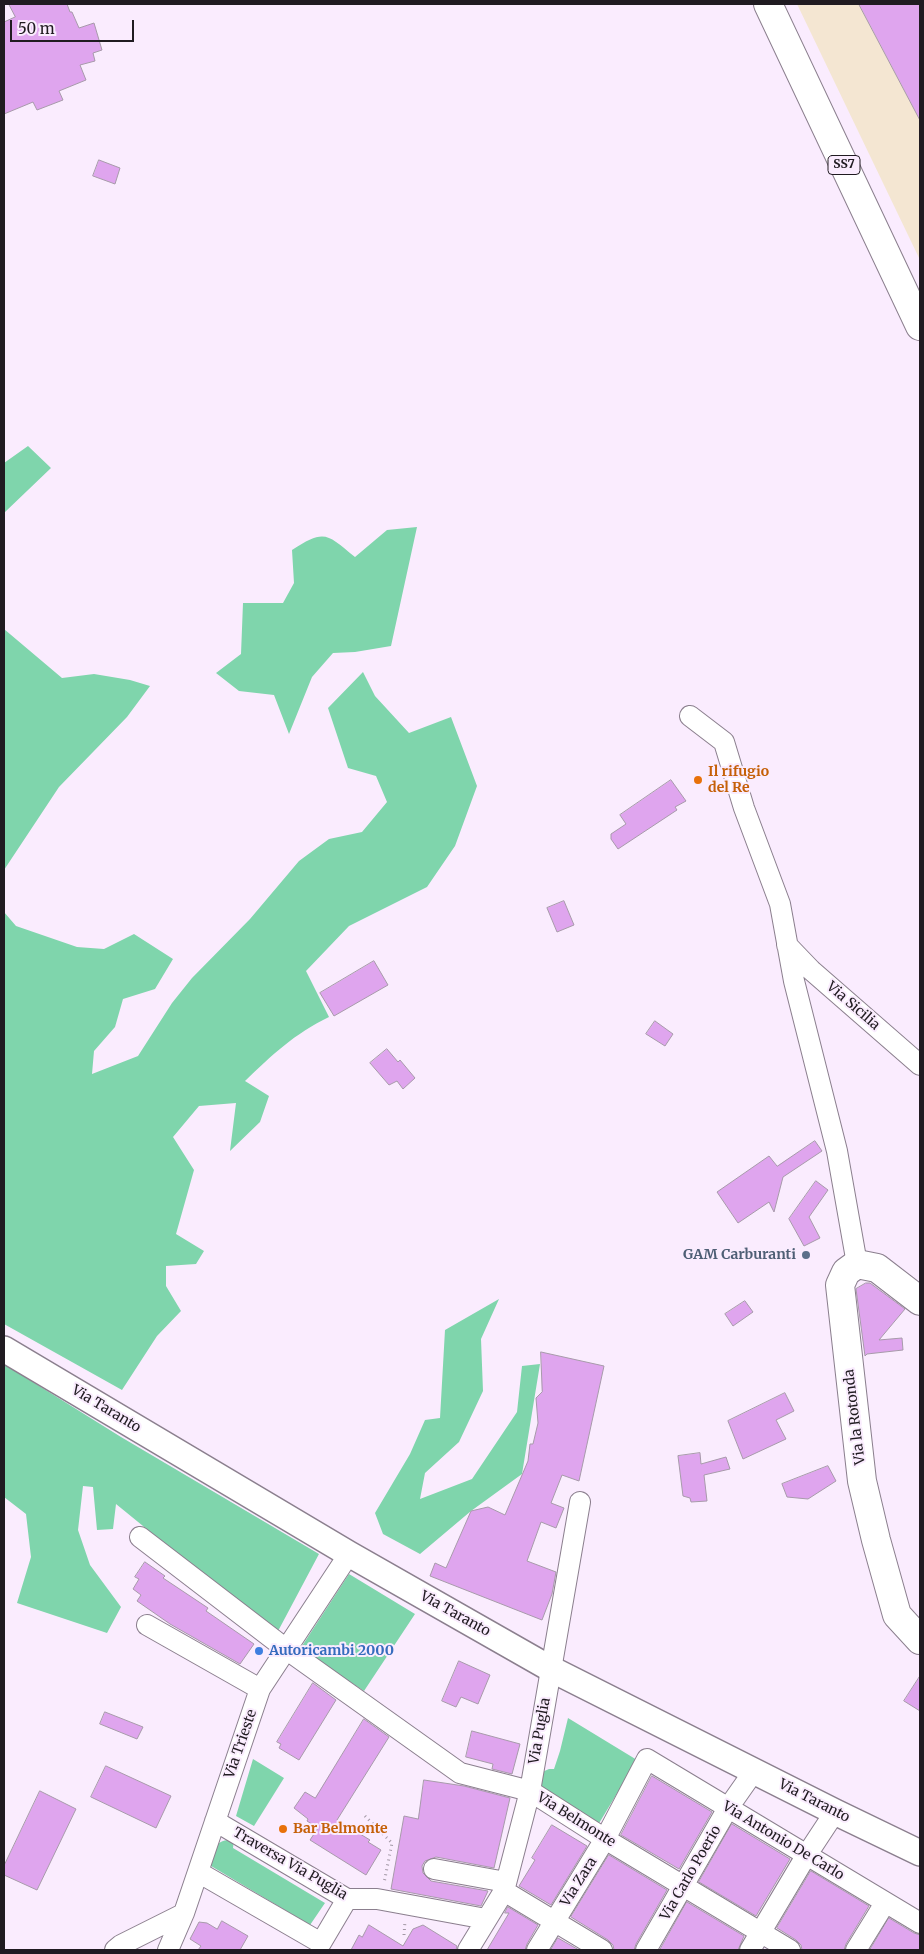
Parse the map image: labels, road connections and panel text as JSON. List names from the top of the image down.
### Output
{
  "streets": {
    "main road": ["SS7", "Via la Rotonda"],
    "street": [
      "Via Sicilia",
      "Via Taranto",
      "Via Puglia",
      "Via Trieste",
      "Via Belmonte",
      "Via Antonio De Carlo",
      "Traversa Via Puglia",
      "Via Carlo Poerio",
      "Via Zara"
    ]
  },
  "crossings": [
    ["Via Taranto", "Via Puglia"],
    ["Via Taranto", "Via Trieste"],
    ["Via Taranto", "Via Carlo Poerio"],
    ["Via Puglia", "Via Belmonte"],
    ["Via Puglia", "Traversa Via Puglia"],
    ["Via Trieste", "Via Belmonte"],
    ["Via Trieste", "Traversa Via Puglia"],
    ["Via Belmonte", "Via Carlo Poerio"],
    ["Via Belmonte", "Via Zara"],
    ["Via Antonio De Carlo", "Via Carlo Poerio"],
    ["Via Antonio De Carlo", "Via Zara"]
  ],
  "places": [
    "Il rifugio del Re",
    "GAM Carburanti",
    "Autoricambi 2000",
    "Bar Belmonte"
  ],
  "scale_bar": "50 m"
}
